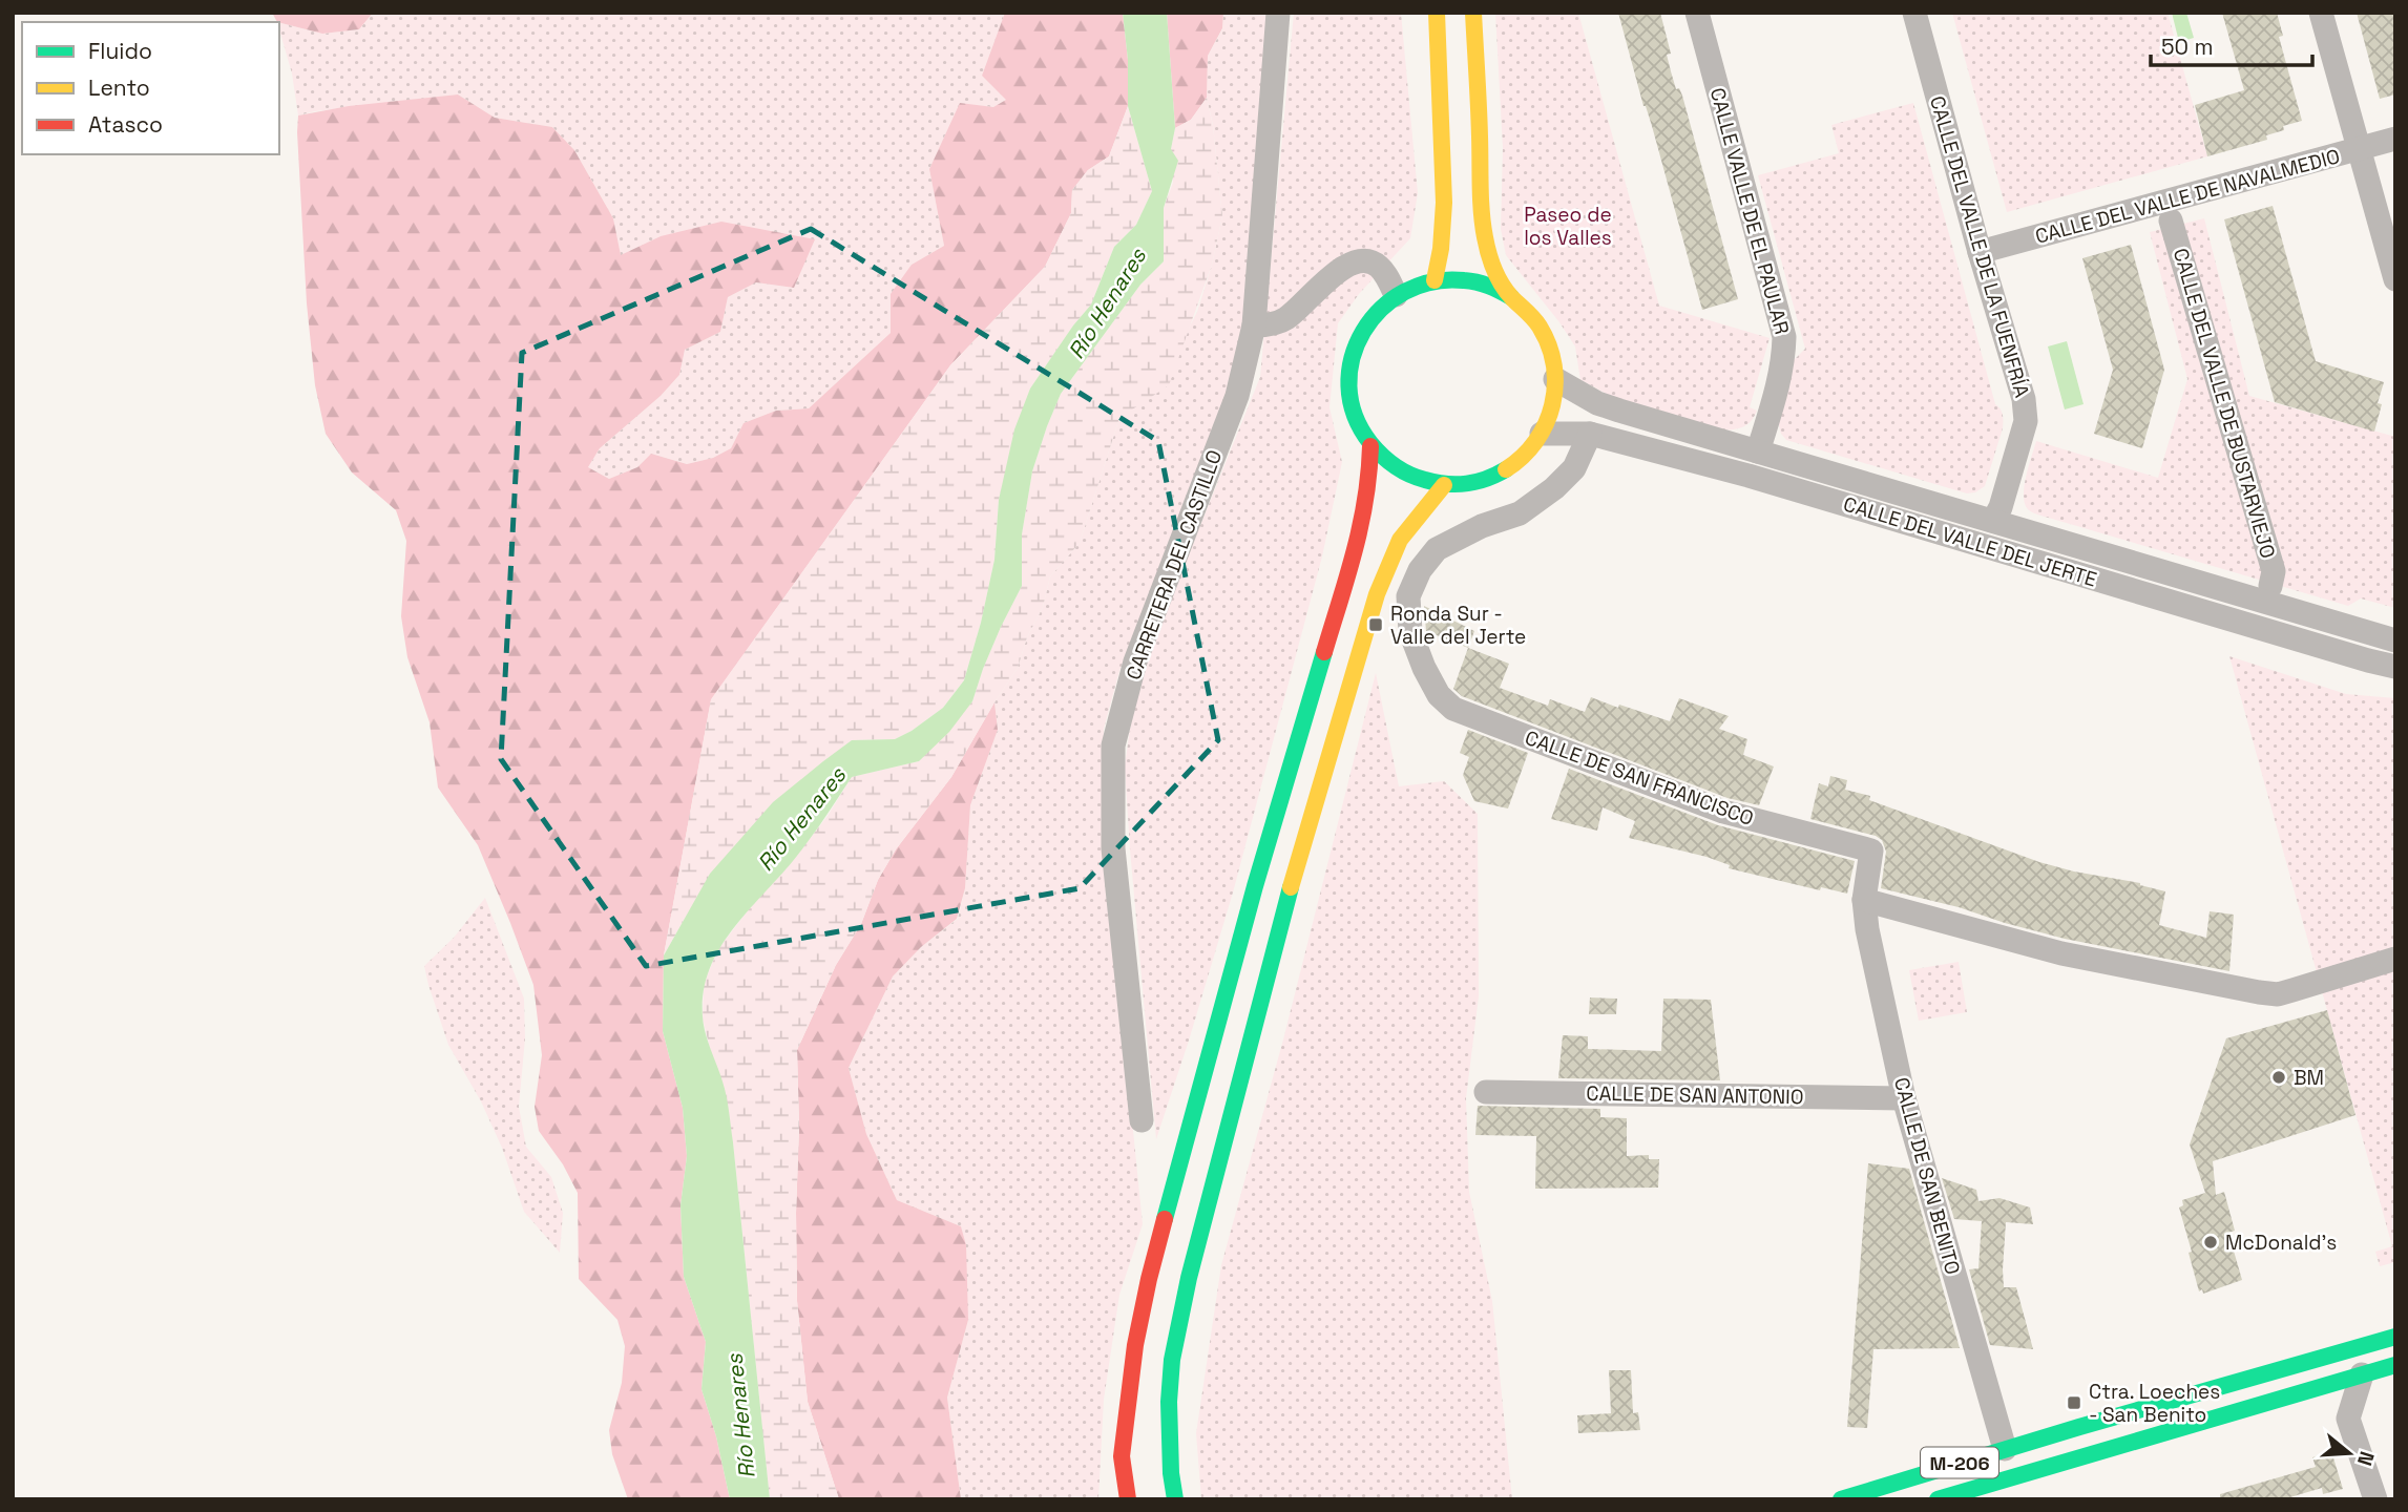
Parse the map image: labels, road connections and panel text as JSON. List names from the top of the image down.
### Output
{
  "streets": {
    "main road": ["M-206"],
    "street": [
      "CALLE DEL VALLE DE NAVALMEDIO",
      "CALLE VALLE DE EL PAULAR",
      "CALLE DEL VALLE DE LA FUENFRÍA",
      "CALLE DEL VALLE DE BUSTARVIEJO",
      "CALLE DEL VALLE DEL JERTE",
      "CARRETERA DEL CASTILLO",
      "CALLE DE SAN FRANCISCO",
      "CALLE DE SAN ANTONIO",
      "CALLE DE SAN BENITO"
    ]
  },
  "crossings": [
    ["CALLE DEL VALLE DE NAVALMEDIO", "CALLE DEL VALLE DE LA FUENFRÍA"],
    ["CALLE VALLE DE EL PAULAR", "CALLE DEL VALLE DEL JERTE"],
    ["CALLE DEL VALLE DE LA FUENFRÍA", "CALLE DEL VALLE DEL JERTE"],
    ["CALLE DEL VALLE DEL JERTE", "CALLE DE SAN FRANCISCO"],
    ["CALLE DE SAN FRANCISCO", "CALLE DE SAN BENITO"],
    ["CALLE DE SAN ANTONIO", "CALLE DE SAN BENITO"],
    ["CALLE DE SAN BENITO", "M-206"]
  ],
  "water": ["Río Henares"],
  "parks": ["Paseo de los Valles"],
  "places": {
    "transit": ["Ronda Sur - Valle del Jerte", "Ctra. Loeches - San Benito"],
    "other": ["BM", "McDonald's"]
  },
  "legend": ["Fluido", "Lento", "Atasco"],
  "scale_bar": "50 m",
  "north": "right"
}
